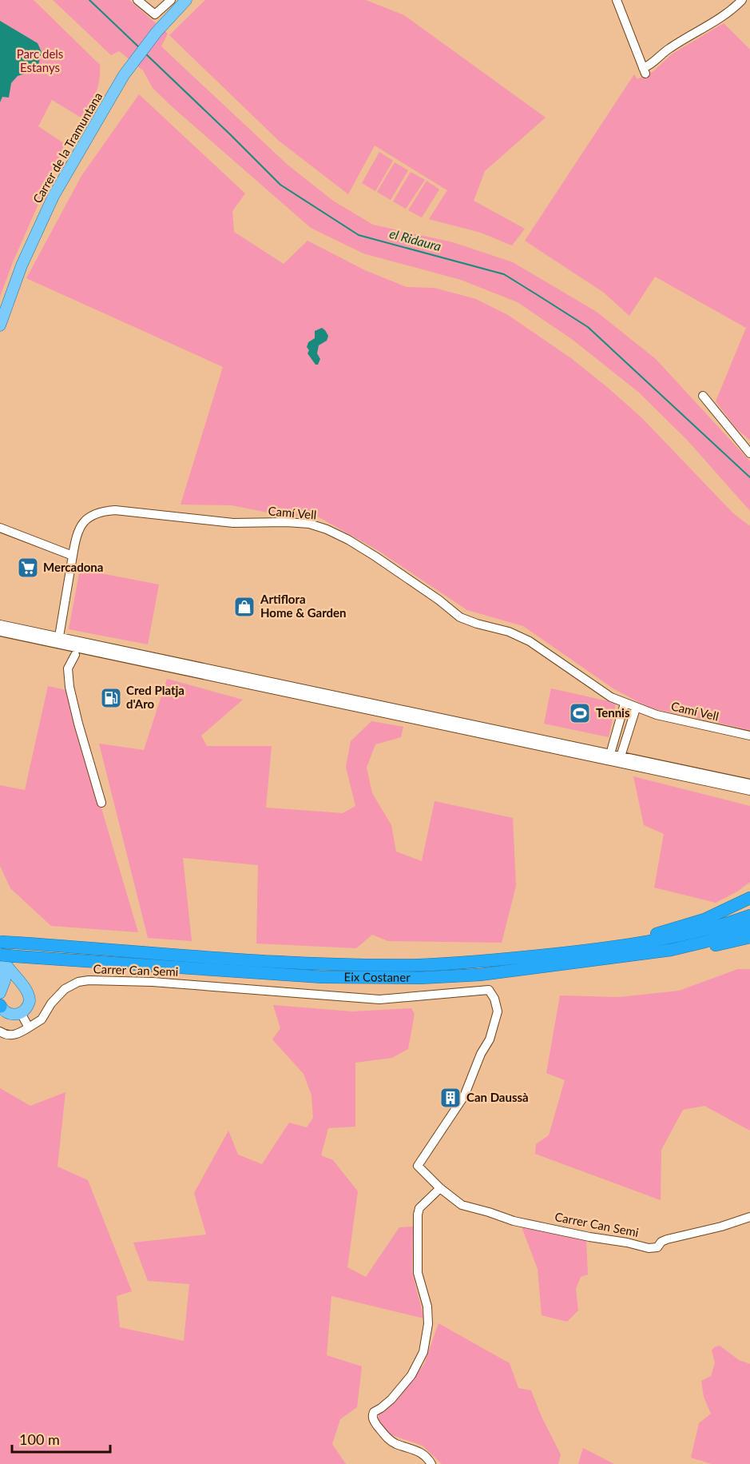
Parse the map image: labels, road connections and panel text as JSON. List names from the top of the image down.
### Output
{
  "streets": {
    "highway": ["Eix Costaner"],
    "main road": ["Carrer de la Tramuntana"],
    "street": ["Camí Vell", "Carrer Can Semi"]
  },
  "water": ["el Ridaura"],
  "parks": ["Parc dels Estanys"],
  "places": {
    "supermarket": ["Mercadona"],
    "shop": ["Artiflora Home & Garden"],
    "fuel station": ["Cred Platja d'Aro"],
    "sports": ["Tennis"],
    "building": ["Can Daussà"]
  },
  "scale_bar": "100 m"
}
